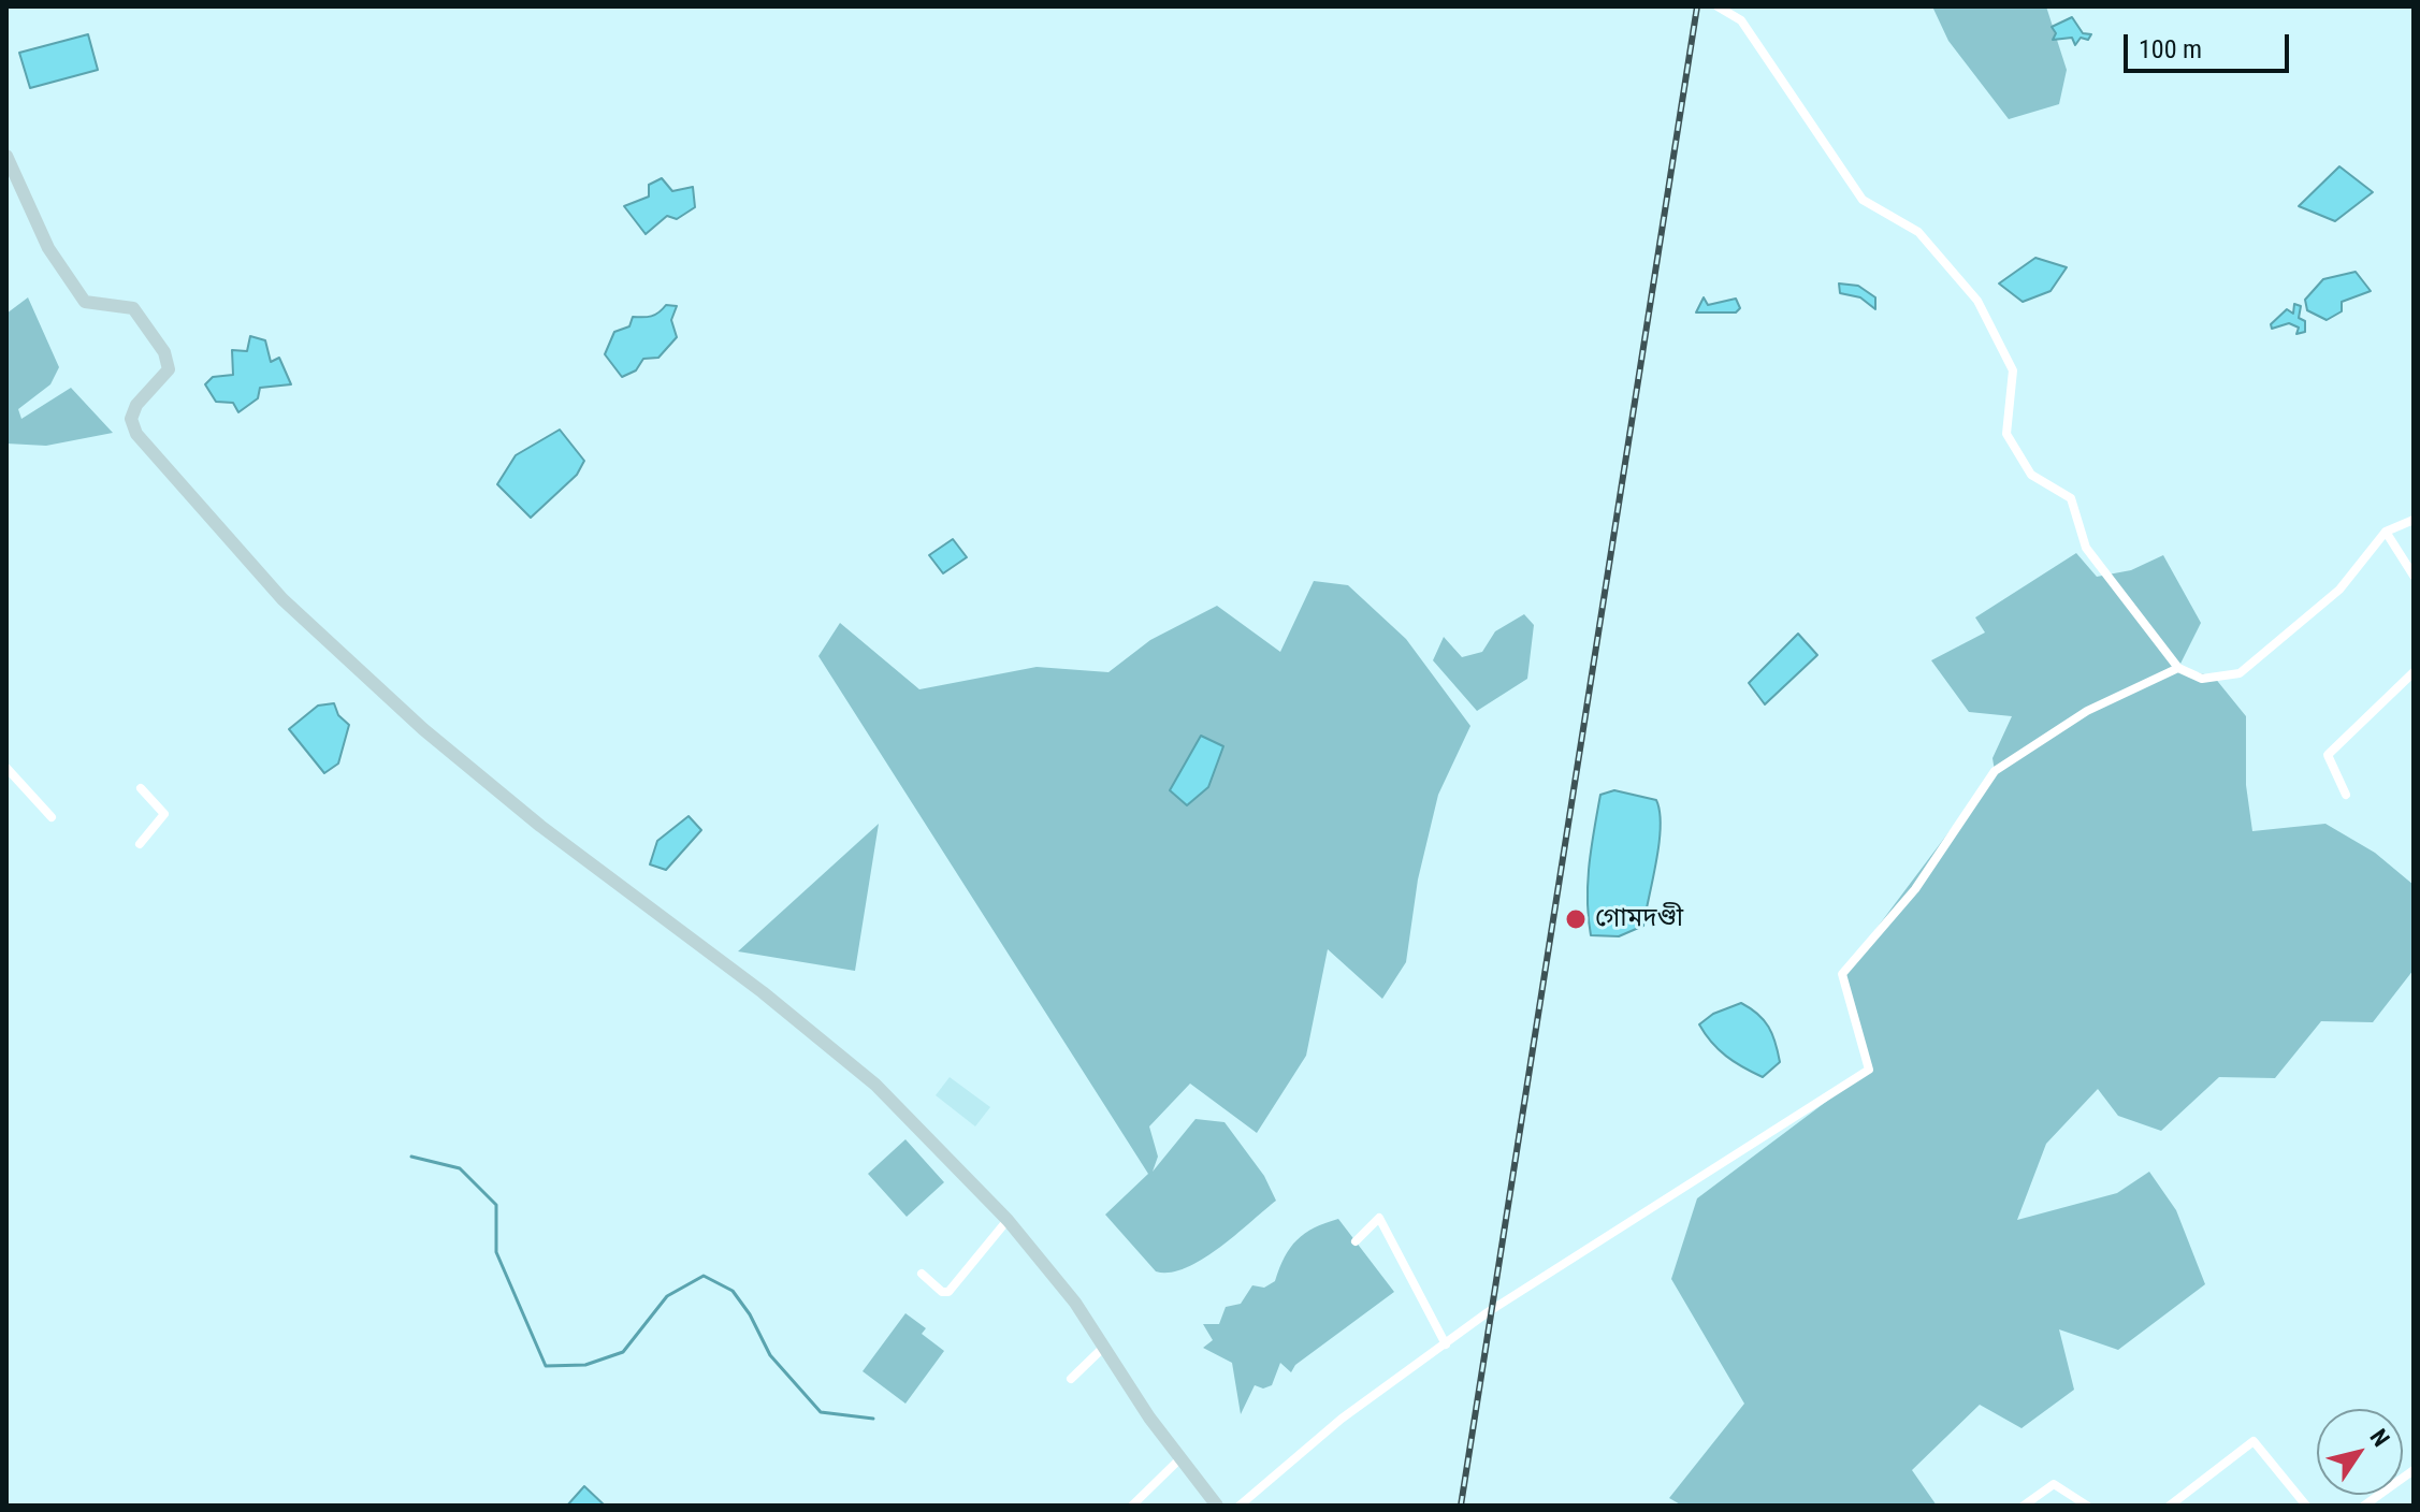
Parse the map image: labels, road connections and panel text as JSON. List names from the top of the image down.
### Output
{
  "places": ["গোমদণ্ডী"],
  "scale_bar": "100 m",
  "north": "top right"
}
